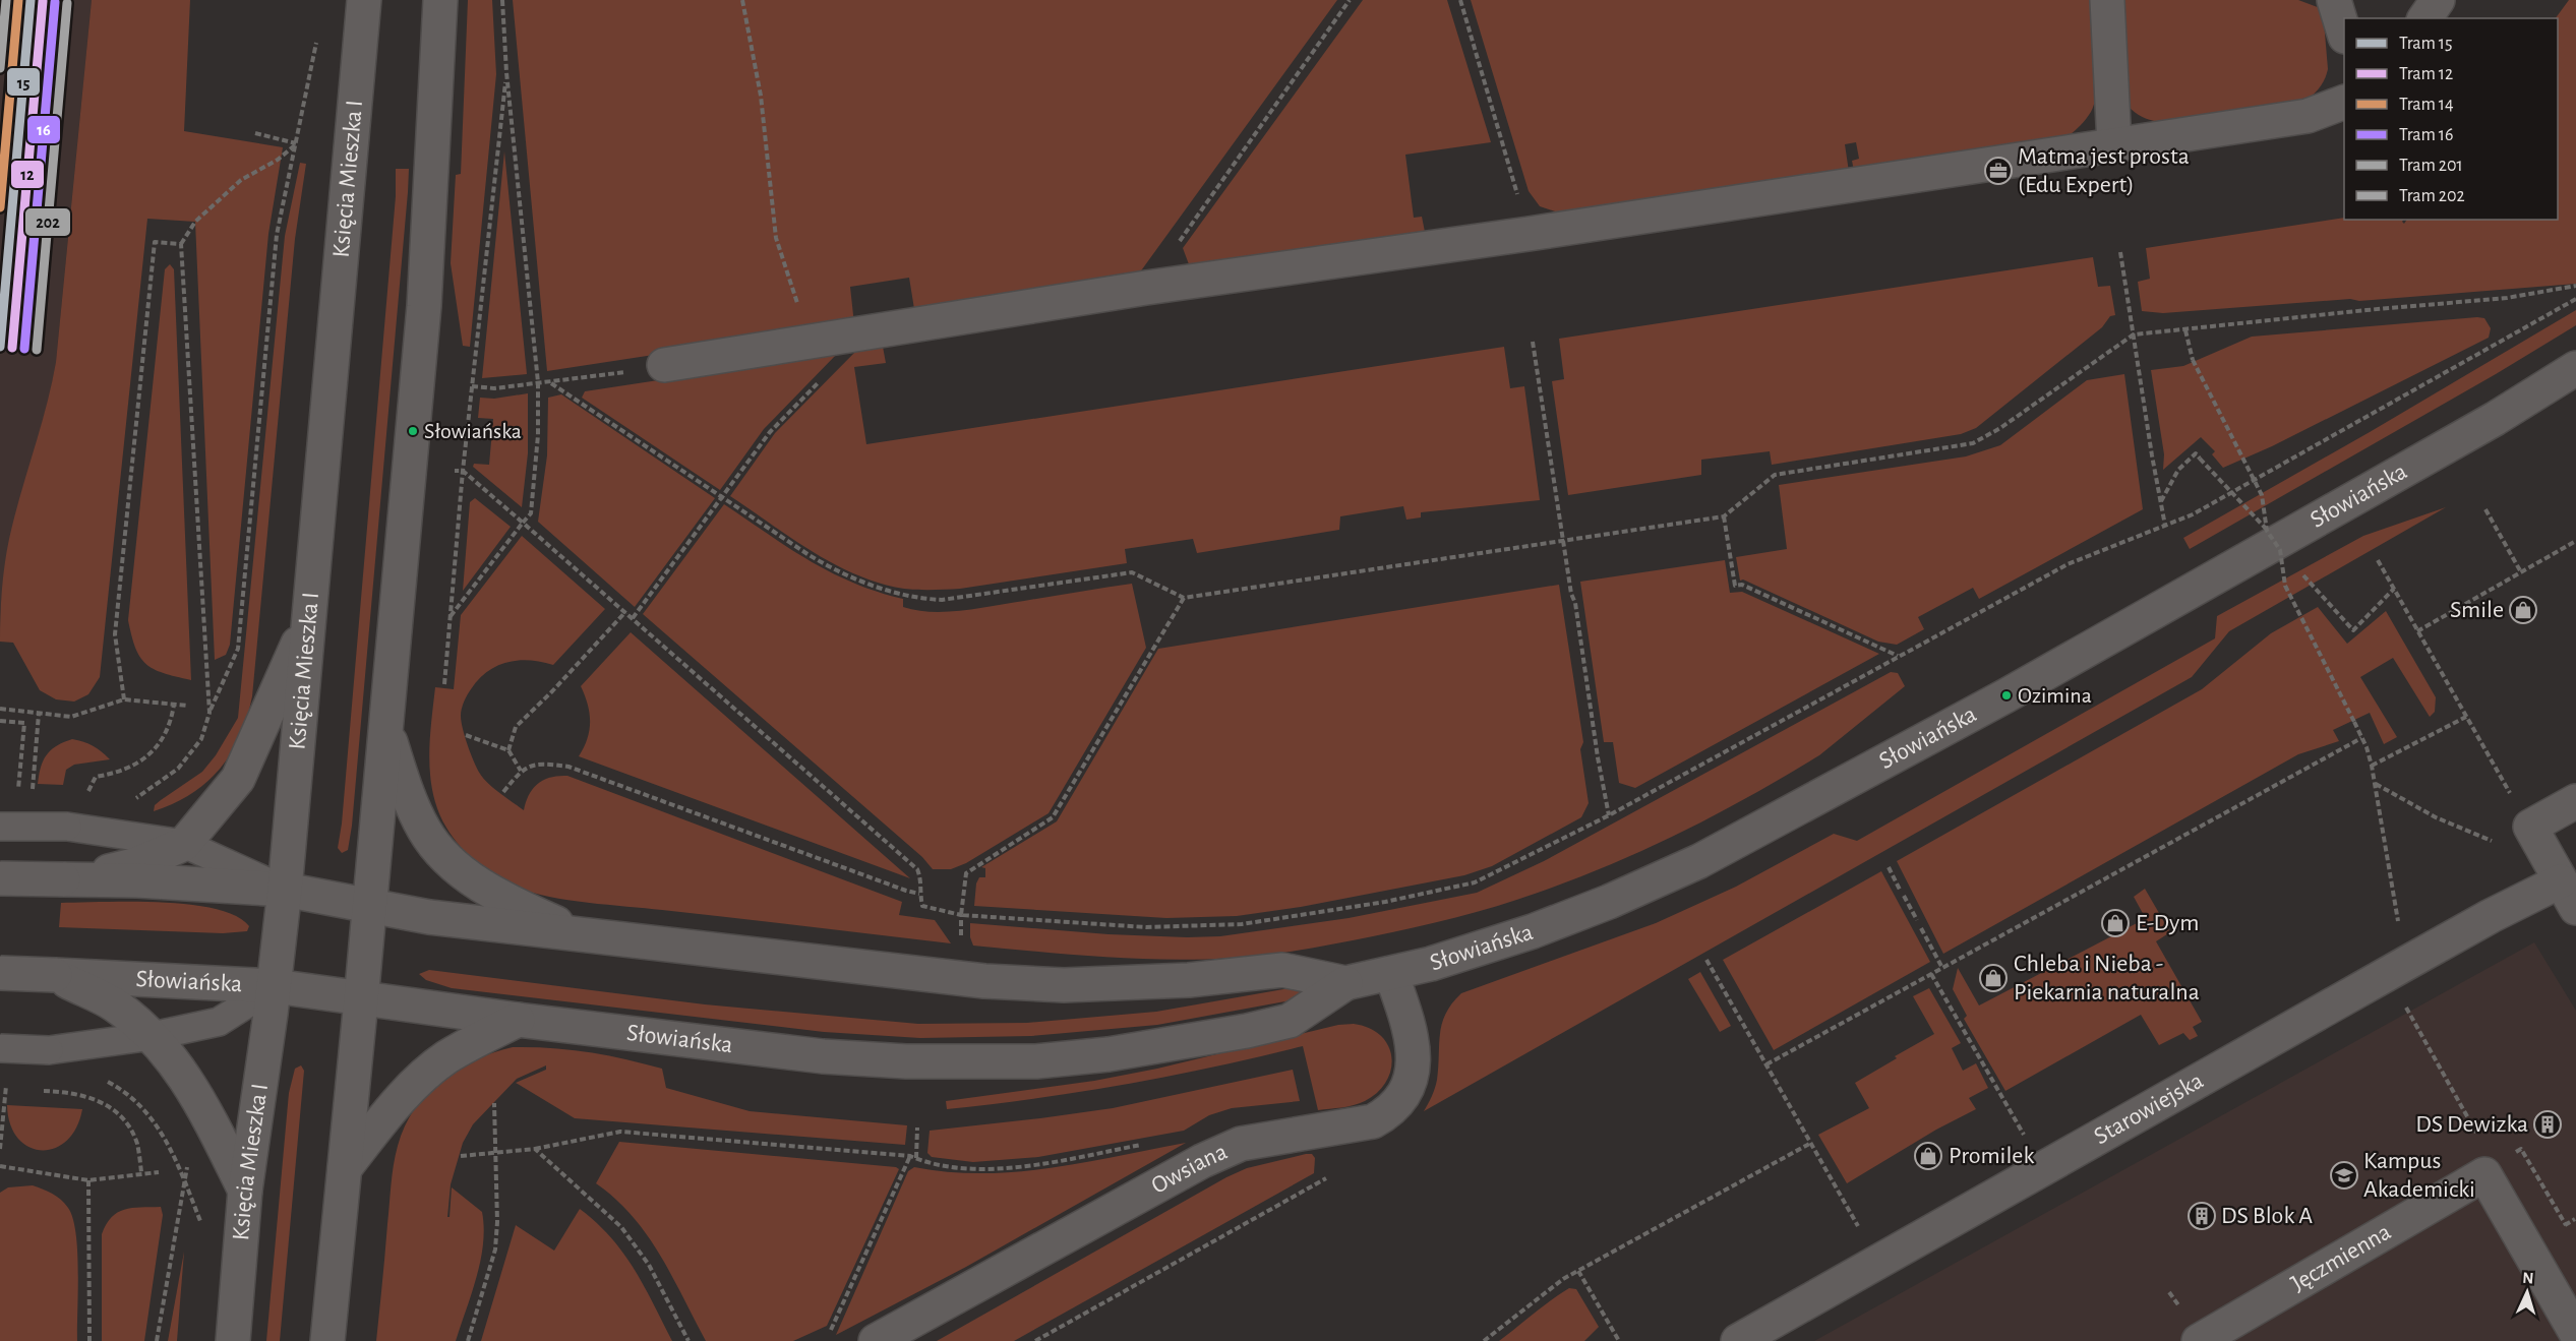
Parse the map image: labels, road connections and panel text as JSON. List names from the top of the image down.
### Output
{
  "streets": {
    "street": [
      "Księcia Mieszka I",
      "Słowiańska",
      "Starowiejska",
      "Owsiana",
      "Jęczmienna"
    ]
  },
  "crossings": [
    ["Księcia Mieszka I", "Słowiańska"],
    ["Słowiańska", "Owsiana"]
  ],
  "places": {
    "office": ["Matma jest prosta (Edu Expert)"],
    "other": ["Słowiańska", "Ozimina"],
    "shop": [
      "Smile",
      "E-Dym",
      "Chleba i Nieba - Piekarnia naturalna",
      "Promilek"
    ],
    "building": ["DS Dewizka", "DS Blok A"],
    "school or university": ["Kampus Akademicki"]
  },
  "lines": [
    "tram line 15",
    "tram line 14",
    "tram line 201",
    "tram line 12",
    "tram line 16",
    "tram line 202"
  ],
  "legend": [
    "Tram 15",
    "Tram 12",
    "Tram 14",
    "Tram 16",
    "Tram 201",
    "Tram 202"
  ],
  "north": "top"
}
